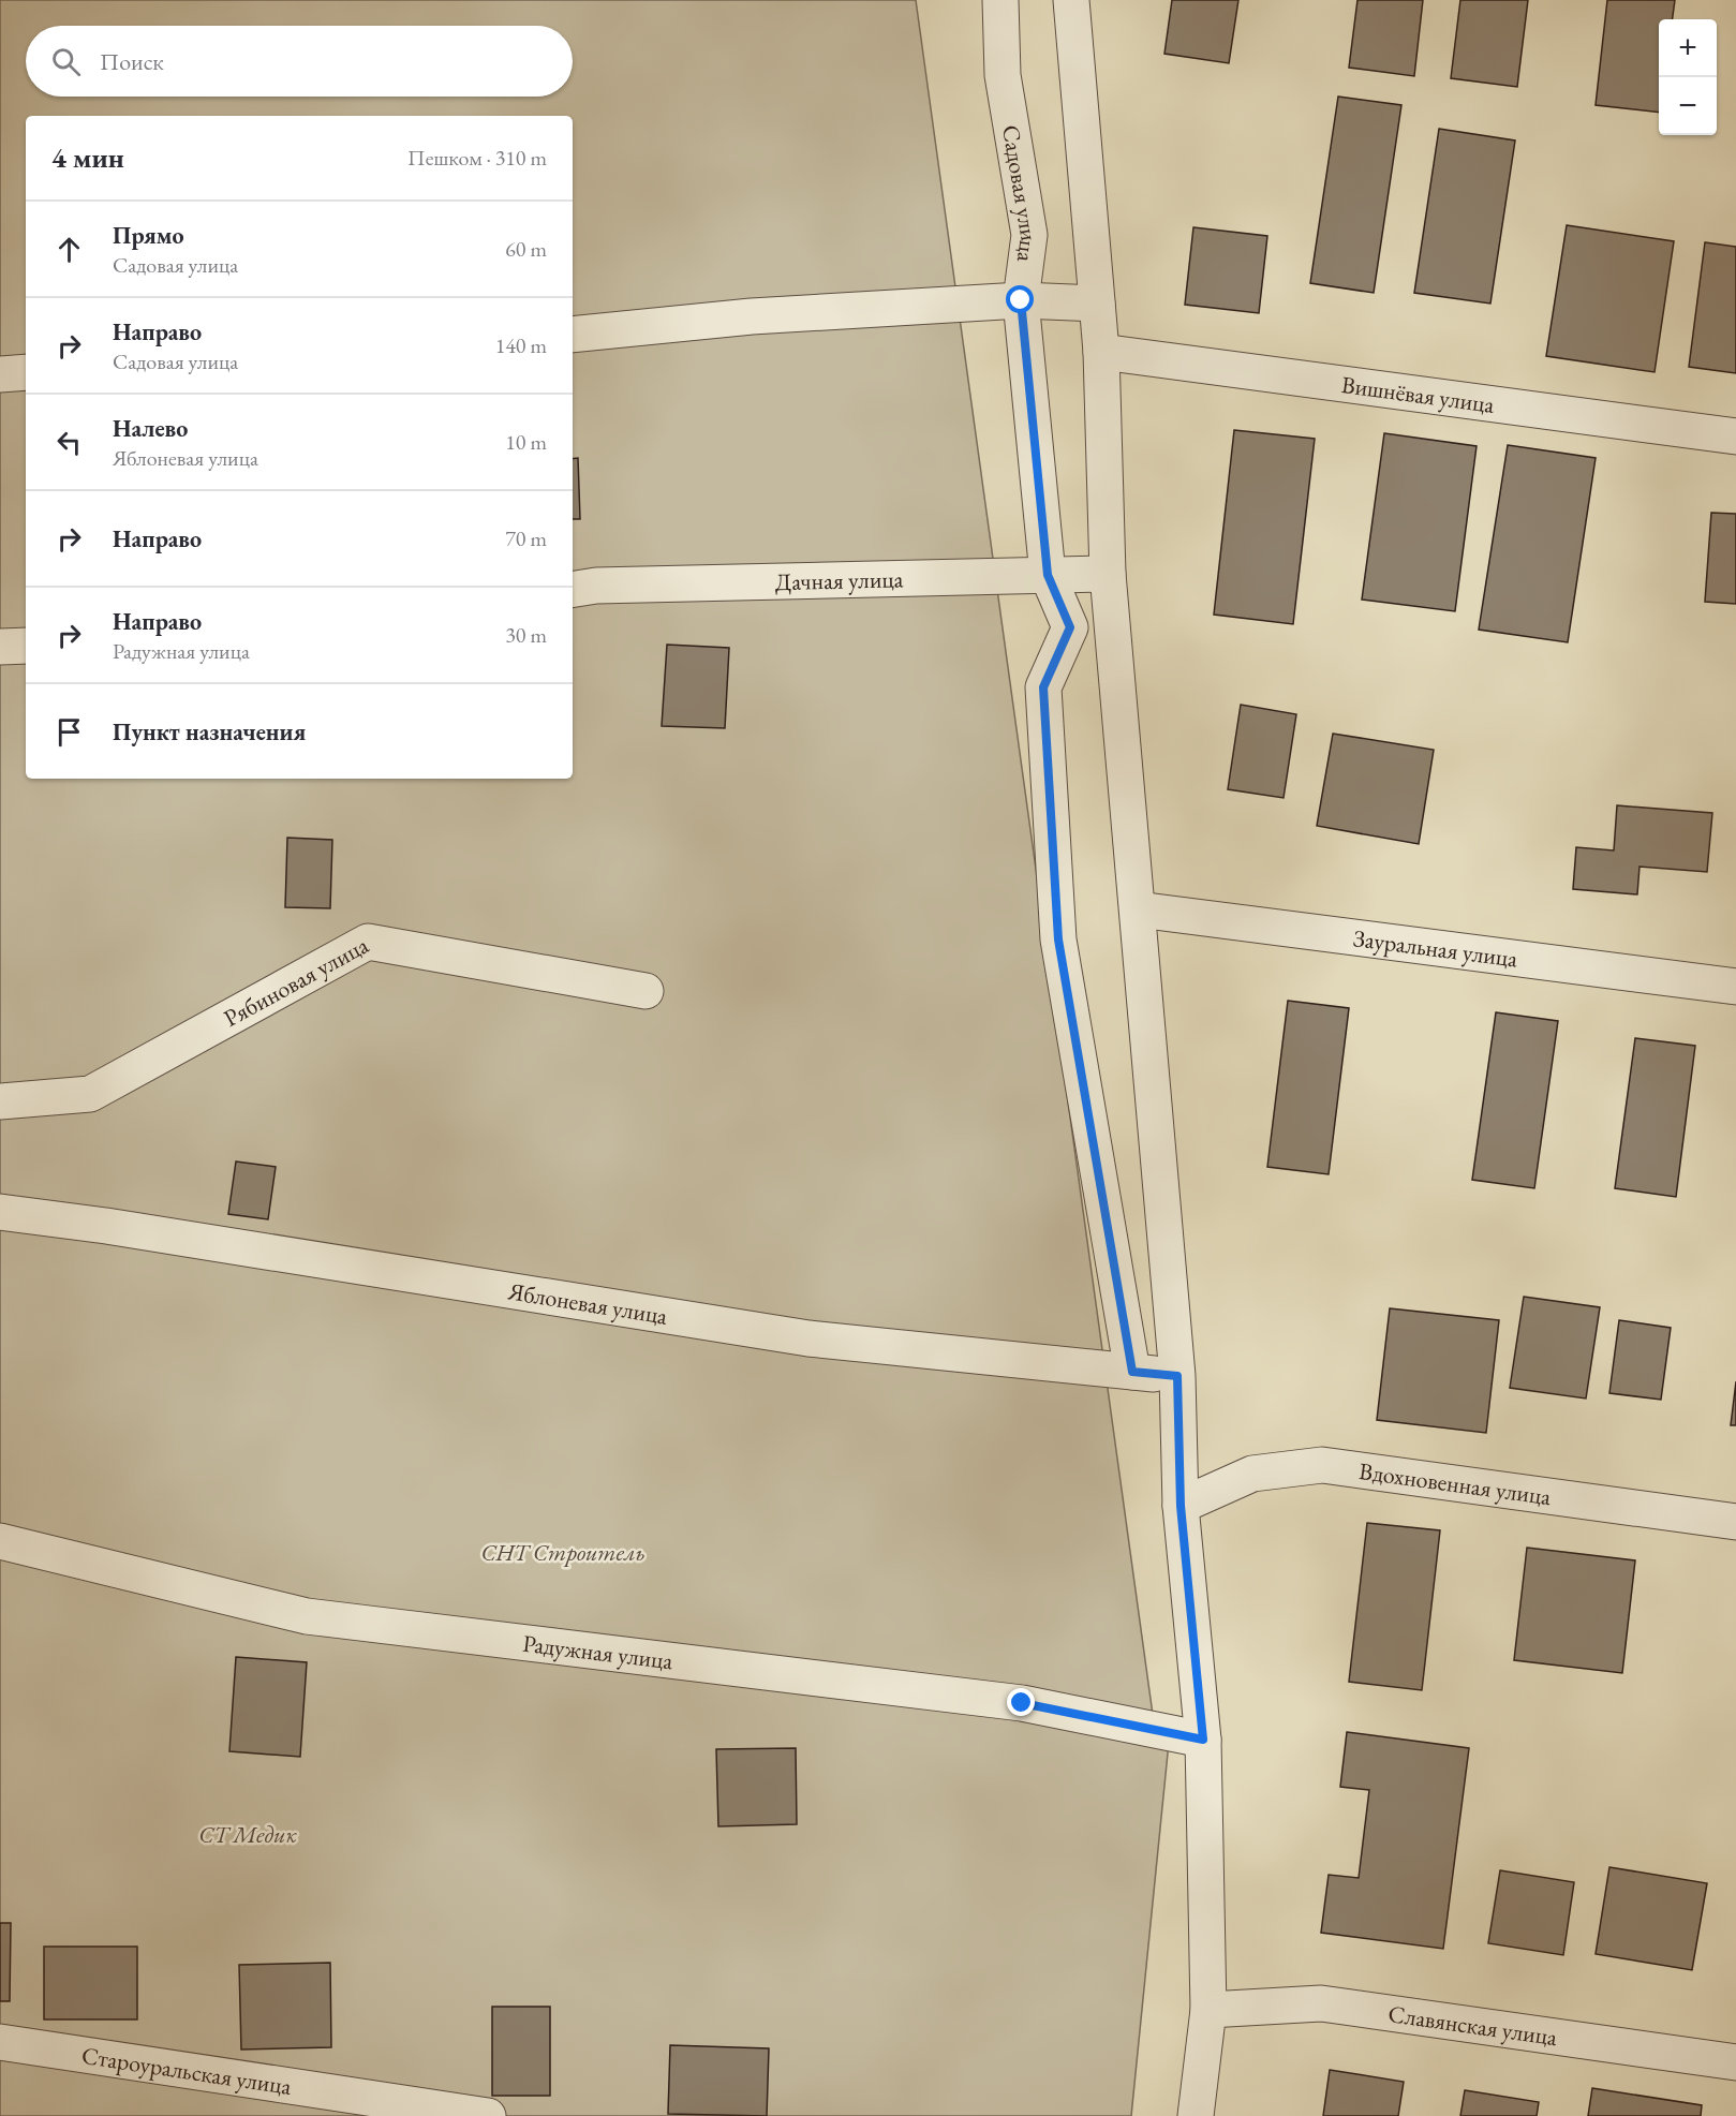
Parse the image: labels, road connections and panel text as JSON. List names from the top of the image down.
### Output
{
  "streets": {
    "street": [
      "Садовая улица",
      "Вишнёвая улица",
      "Дачная улица",
      "Зауральная улица",
      "Рябиновая улица",
      "Яблоневая улица",
      "Вдохновенная улица",
      "Радужная улица",
      "Славянская улица",
      "Староуральская улица"
    ]
  },
  "crossings": [
    ["Садовая улица", "Дачная улица"],
    ["Садовая улица", "Яблоневая улица"]
  ],
  "parks": ["СНТ Строитель", "СТ Медик"],
  "page": {
    "map_buttons": ["+", "−"],
    "search": "Поиск",
    "heading": ["4 мин", "Пешком · 310 m"],
    "list": [
      ["Прямо", "Садовая улица", "60 m"],
      ["Направо", "Садовая улица", "140 m"],
      ["Налево", "Яблоневая улица", "10 m"],
      ["Направо", "70 m"],
      ["Направо", "Радужная улица", "30 m"],
      "Пункт назначения"
    ]
  }
}
